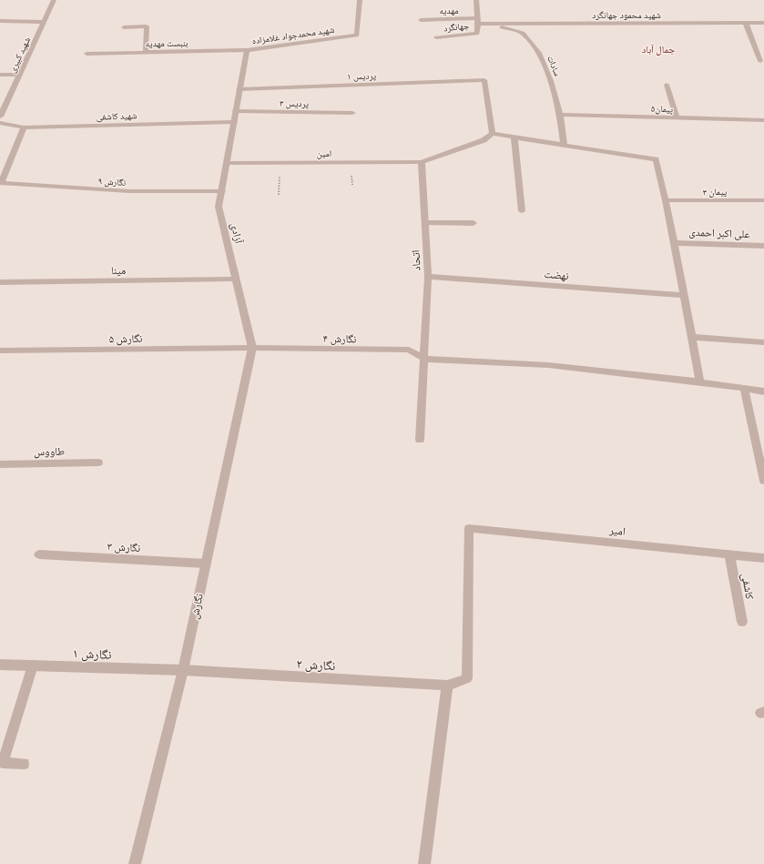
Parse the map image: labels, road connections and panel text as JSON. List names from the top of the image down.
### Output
{
  "streets": {
    "street": [
      "مهدیه",
      "شهید محمود جهانگرد",
      "جهانگرد",
      "شهید محمدجواد غلامزاده",
      "بنبست مهدیه",
      "شهید کبیری",
      "سادات",
      "پردیس ۱",
      "پردیس ۳",
      "پیمان۵",
      "شهید کاشفی",
      "امین",
      "نگارش ۹",
      "پیمان ۳",
      "آزادی",
      "علی اکبر احمدی",
      "اتحاد",
      "مینا",
      "نهضت",
      "نگارش ۵",
      "نگارش ۴",
      "طاووس",
      "امیر",
      "نگارش ۳",
      "کاشفی",
      "نگارش",
      "نگارش ۱",
      "نگارش ۲"
    ]
  },
  "crossings": [
    ["مهدیه", "شهید محمود جهانگرد"],
    ["مهدیه", "جهانگرد"],
    ["مهدیه", "سادات"],
    ["شهید محمود جهانگرد", "سادات"],
    ["شهید محمدجواد غلامزاده", "بنبست مهدیه"],
    ["شهید محمدجواد غلامزاده", "پردیس ۱"],
    ["شهید محمدجواد غلامزاده", "پردیس ۳"],
    ["شهید محمدجواد غلامزاده", "شهید کاشفی"],
    ["شهید محمدجواد غلامزاده", "آزادی"],
    ["سادات", "پیمان۵"],
    ["پردیس ۱", "امین"],
    ["شهید کاشفی", "آزادی"],
    ["امین", "آزادی"],
    ["امین", "اتحاد"],
    ["نگارش ۹", "آزادی"],
    ["آزادی", "مینا"],
    ["آزادی", "نگارش ۵"],
    ["آزادی", "نگارش ۴"],
    ["آزادی", "نگارش"],
    ["اتحاد", "نهضت"],
    ["اتحاد", "نگارش ۴"],
    ["نگارش ۵", "نگارش ۴"],
    ["نگارش ۵", "نگارش"],
    ["نگارش ۴", "نگارش"],
    ["امیر", "کاشفی"],
    ["امیر", "نگارش ۲"],
    ["نگارش ۳", "نگارش"],
    ["نگارش", "نگارش ۱"],
    ["نگارش", "نگارش ۲"],
    ["نگارش ۱", "نگارش ۲"]
  ],
  "districts": ["جمال آباد"]
}
